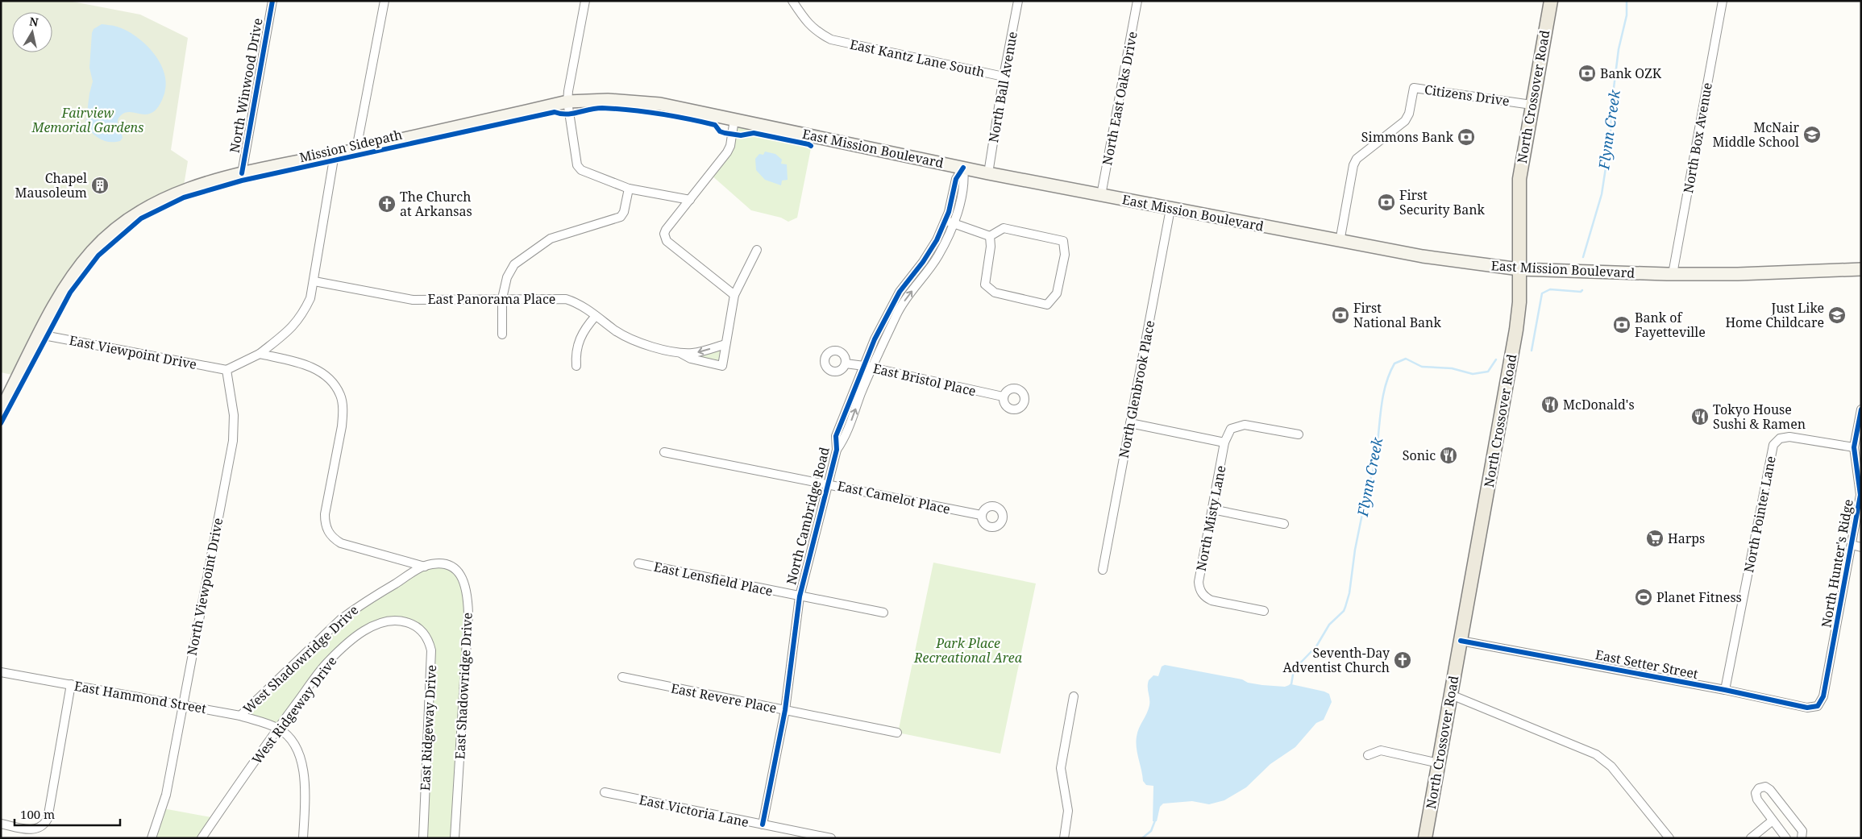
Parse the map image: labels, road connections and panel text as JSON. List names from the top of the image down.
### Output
{
  "streets": {
    "main road": ["North Crossover Road", "East Mission Boulevard"],
    "street": [
      "East Kantz Lane South",
      "North Winwood Drive",
      "North Ball Avenue",
      "Citizens Drive",
      "North East Oaks Drive",
      "North Box Avenue",
      "East Panorama Place",
      "East Viewpoint Drive",
      "East Bristol Place",
      "North Glenbrook Place",
      "East Camelot Place",
      "North Pointer Lane",
      "North Cambridge Road",
      "North Misty Lane",
      "North Hunter's Ridge",
      "East Lensfield Place",
      "North Viewpoint Drive",
      "West Shadowridge Drive",
      "East Setter Street",
      "East Shadowridge Drive",
      "East Hammond Street",
      "East Revere Place",
      "West Ridgeway Drive",
      "East Ridgeway Drive",
      "East Victoria Lane"
    ],
    "cycle path": ["Mission Sidepath"]
  },
  "crossings": [
    ["East Kantz Lane South", "North Ball Avenue"],
    ["North Winwood Drive", "East Mission Boulevard"],
    ["North Ball Avenue", "East Mission Boulevard"],
    ["Citizens Drive", "North Crossover Road"],
    ["Citizens Drive", "East Mission Boulevard"],
    ["North Crossover Road", "East Mission Boulevard"],
    ["North Crossover Road", "East Setter Street"],
    ["North East Oaks Drive", "East Mission Boulevard"],
    ["North Box Avenue", "East Mission Boulevard"],
    ["East Mission Boulevard", "East Viewpoint Drive"],
    ["East Mission Boulevard", "North Glenbrook Place"],
    ["East Mission Boulevard", "North Cambridge Road"],
    ["East Viewpoint Drive", "North Viewpoint Drive"],
    ["East Bristol Place", "North Cambridge Road"],
    ["East Camelot Place", "North Cambridge Road"],
    ["North Pointer Lane", "North Hunter's Ridge"],
    ["North Pointer Lane", "East Setter Street"],
    ["North Cambridge Road", "East Lensfield Place"],
    ["North Cambridge Road", "East Revere Place"],
    ["North Cambridge Road", "East Victoria Lane"],
    ["North Hunter's Ridge", "East Setter Street"],
    ["North Viewpoint Drive", "East Hammond Street"],
    ["West Shadowridge Drive", "East Shadowridge Drive"],
    ["West Shadowridge Drive", "East Hammond Street"],
    ["East Hammond Street", "West Ridgeway Drive"],
    ["West Ridgeway Drive", "East Ridgeway Drive"]
  ],
  "water": ["Flynn Creek"],
  "parks": ["Fairview Memorial Gardens", "Park Place Recreational Area"],
  "places": {
    "bank": [
      "Bank OZK",
      "Simmons Bank",
      "First Security Bank",
      "First National Bank",
      "Bank of Fayetteville"
    ],
    "school or university": ["McNair Middle School", "Just Like Home Childcare"],
    "building": ["Chapel Mausoleum"],
    "church": ["The Church at Arkansas", "Seventh-Day Adventist Church"],
    "restaurant": ["McDonald's", "Tokyo House Sushi & Ramen", "Sonic"],
    "supermarket": ["Harps"],
    "sports": ["Planet Fitness"]
  },
  "scale_bar": "100 m",
  "north": "top"
}
